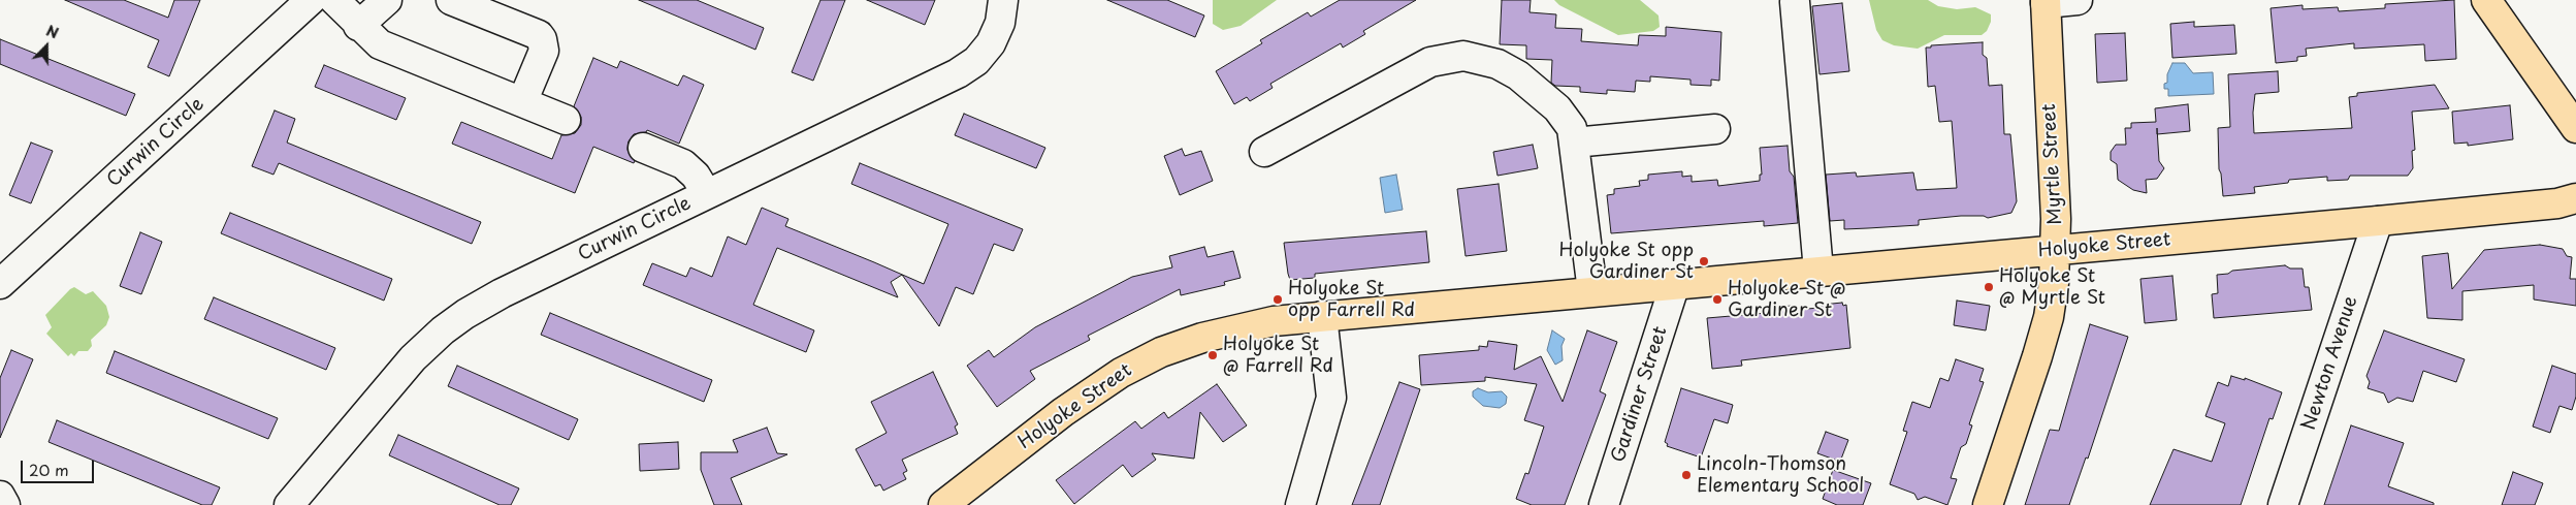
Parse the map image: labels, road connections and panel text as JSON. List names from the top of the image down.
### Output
{
  "streets": {
    "main road": ["Myrtle Street", "Holyoke Street"],
    "street": ["Curwin Circle", "Newton Avenue", "Gardiner Street"]
  },
  "crossings": [
    ["Myrtle Street", "Holyoke Street"],
    ["Holyoke Street", "Newton Avenue"],
    ["Holyoke Street", "Gardiner Street"]
  ],
  "places": [
    "Holyoke St opp Gardiner St",
    "Holyoke St @ Myrtle St",
    "Holyoke St opp Farrell Rd",
    "Holyoke St @ Gardiner St",
    "Holyoke St @ Farrell Rd",
    "Lincoln-Thomson Elementary School"
  ],
  "scale_bar": "20 m",
  "north": "top"
}
